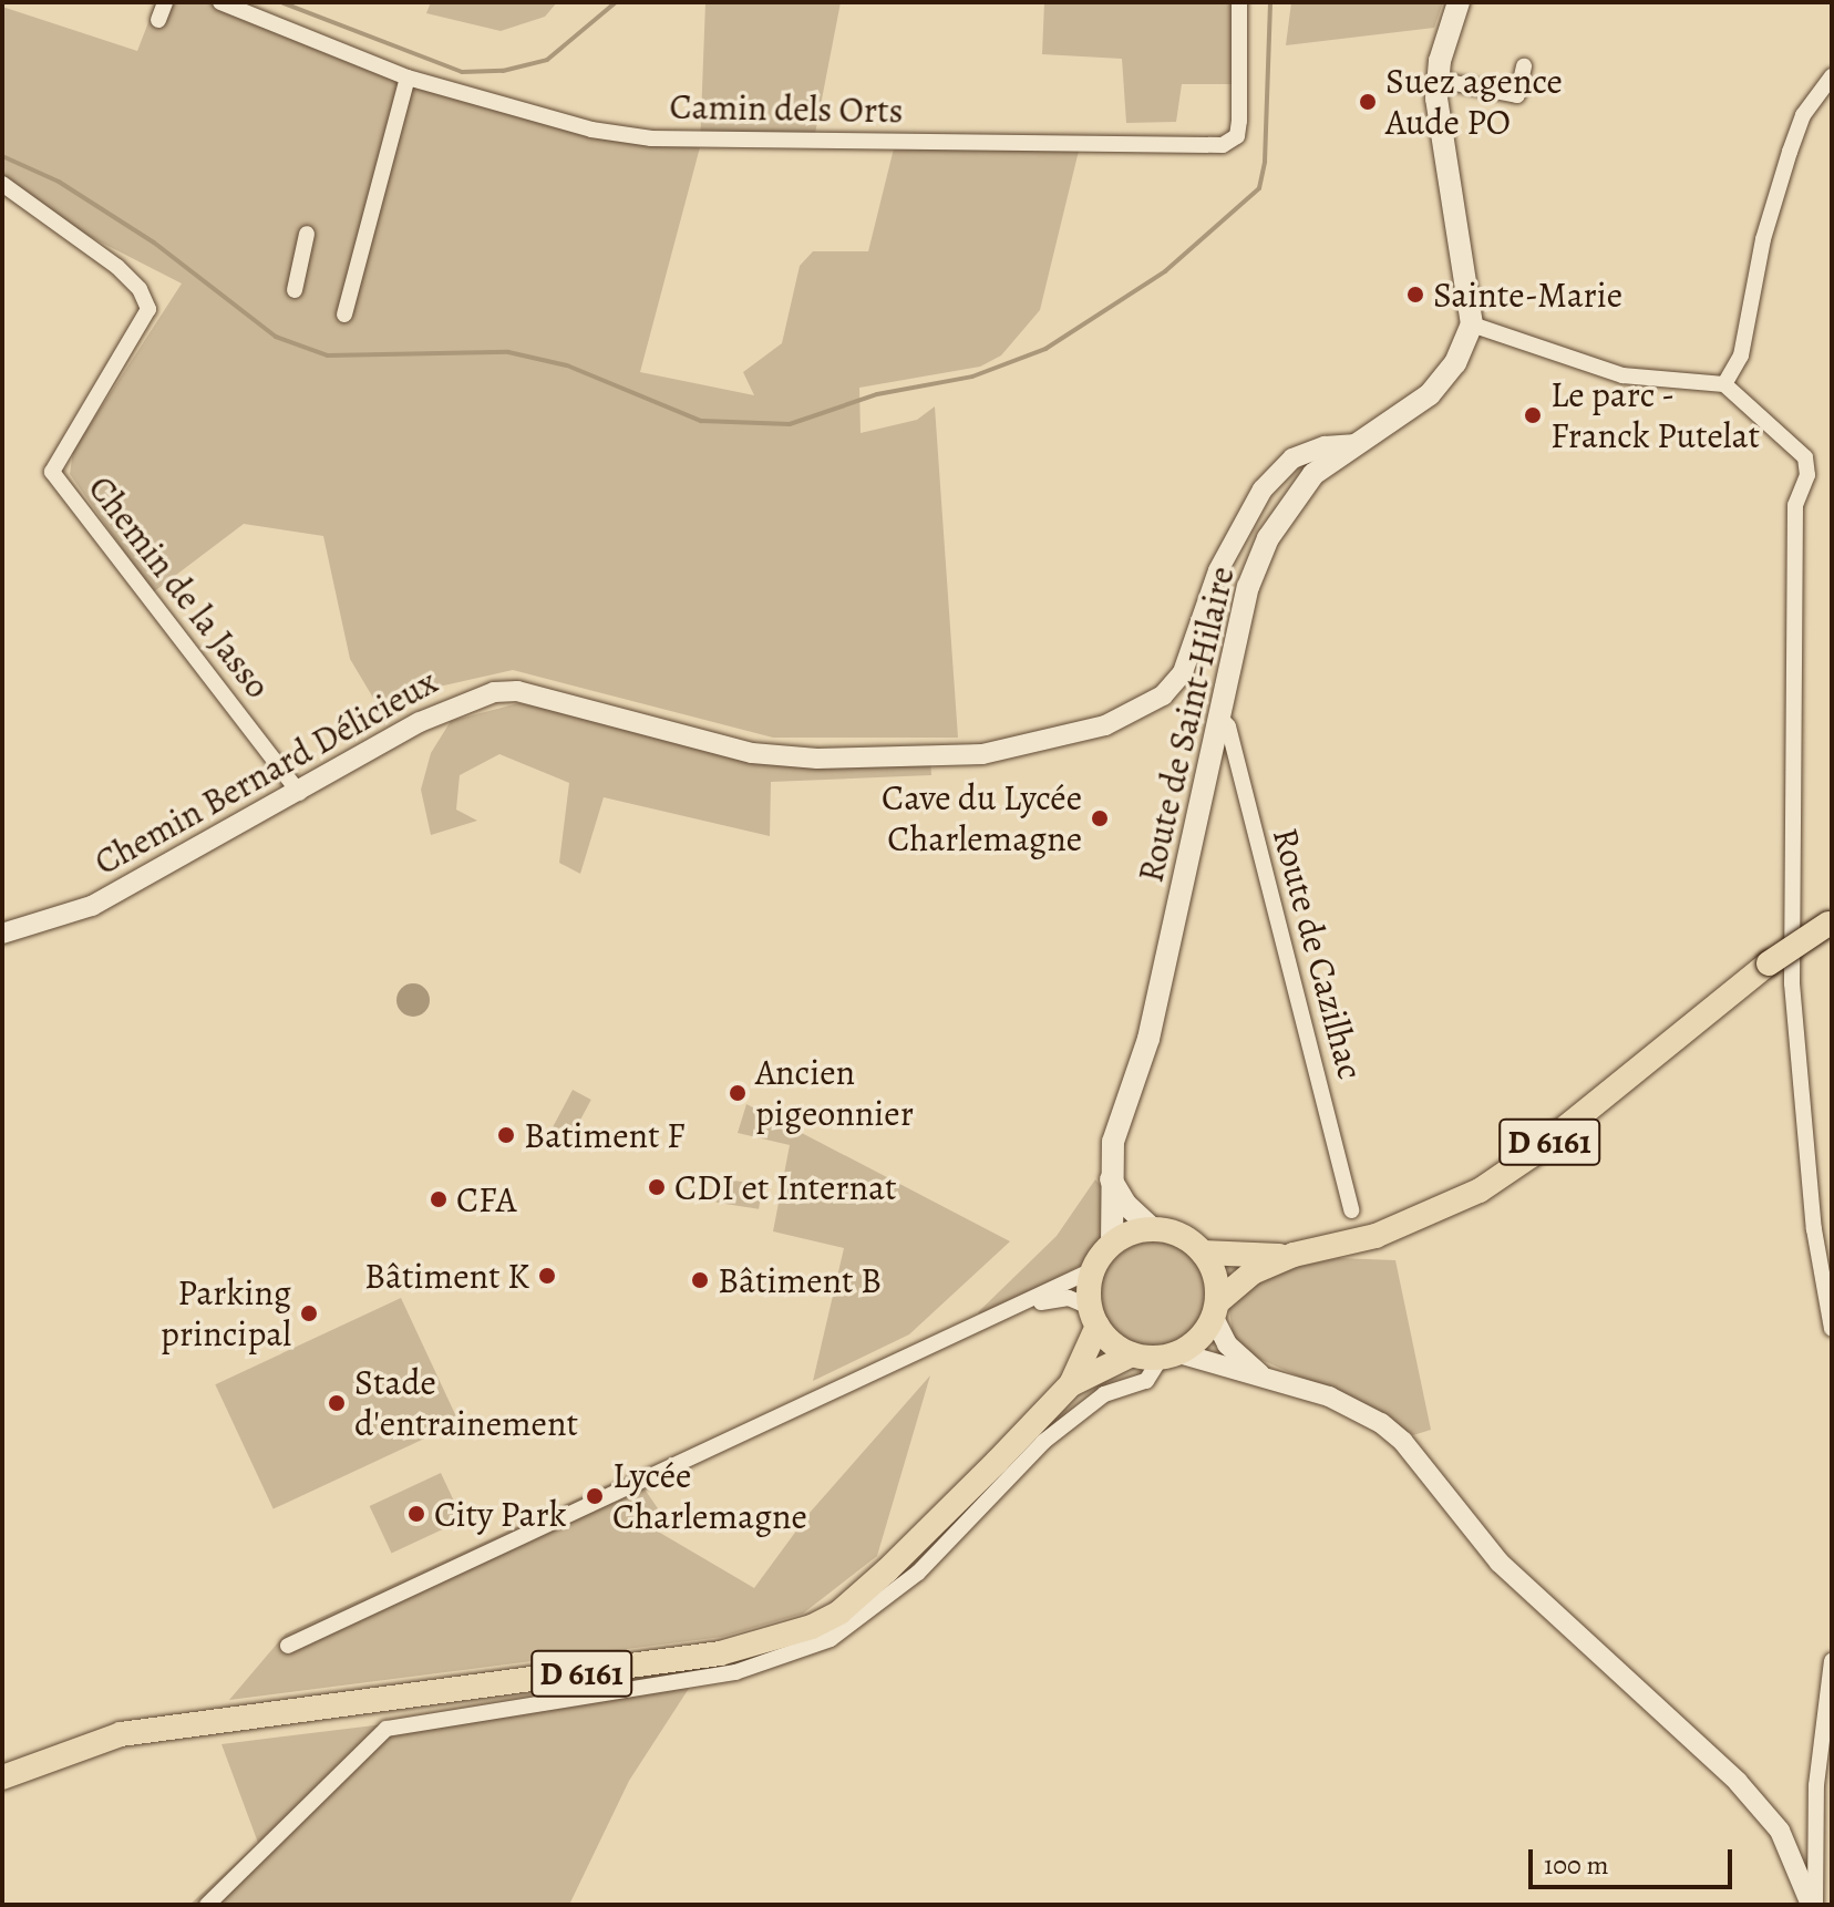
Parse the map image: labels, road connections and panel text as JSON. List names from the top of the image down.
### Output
{
  "streets": {
    "main road": ["Route de Saint-Hilaire", "D 6161"],
    "street": [
      "Camin dels Orts",
      "Chemin de la Jasso",
      "Chemin Bernard Délicieux",
      "Route de Cazilhac"
    ]
  },
  "crossings": [
    ["Chemin de la Jasso", "Chemin Bernard Délicieux"],
    ["Route de Saint-Hilaire", "Chemin Bernard Délicieux"],
    ["Route de Saint-Hilaire", "Route de Cazilhac"],
    ["Route de Saint-Hilaire", "D 6161"]
  ],
  "places": [
    "Suez agence Aude PO",
    "Sainte-Marie",
    "Le parc - Franck Putelat",
    "Cave du Lycée Charlemagne",
    "Ancien pigeonnier",
    "Batiment F",
    "CDI et Internat",
    "CFA",
    "Bâtiment K",
    "Bâtiment B",
    "Parking principal",
    "Stade d'entrainement",
    "Lycée Charlemagne",
    "City Park"
  ],
  "scale_bar": "100 m"
}
